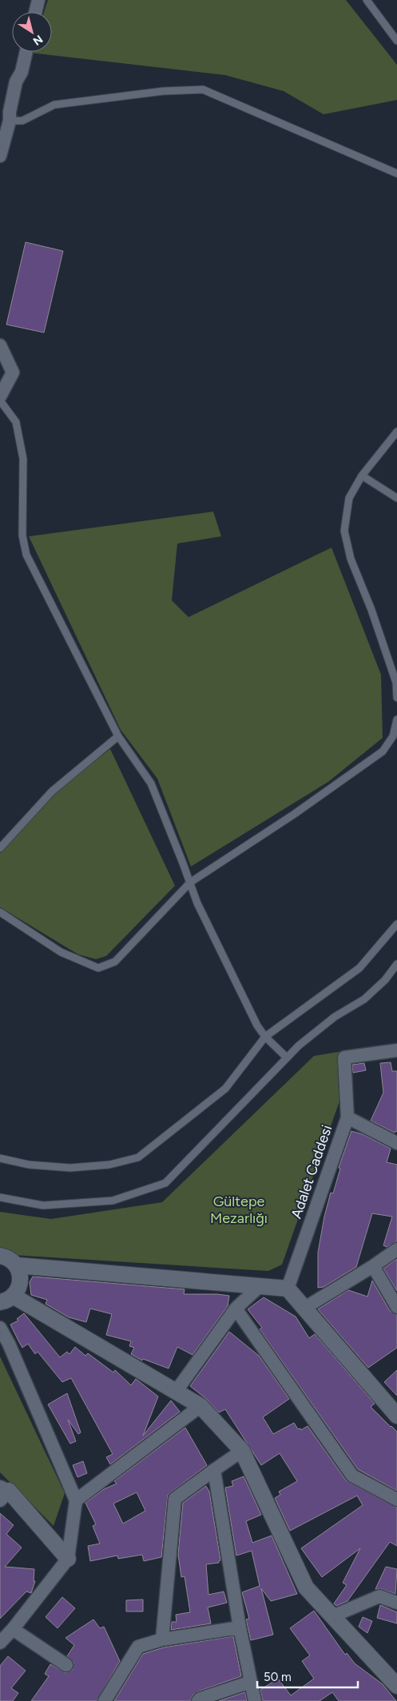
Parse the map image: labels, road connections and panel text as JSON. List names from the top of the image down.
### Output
{
  "streets": {
    "street": ["Adalet Caddesi"]
  },
  "parks": ["Gültepe Mezarlığı"],
  "scale_bar": "50 m",
  "north": "bottom right"
}
